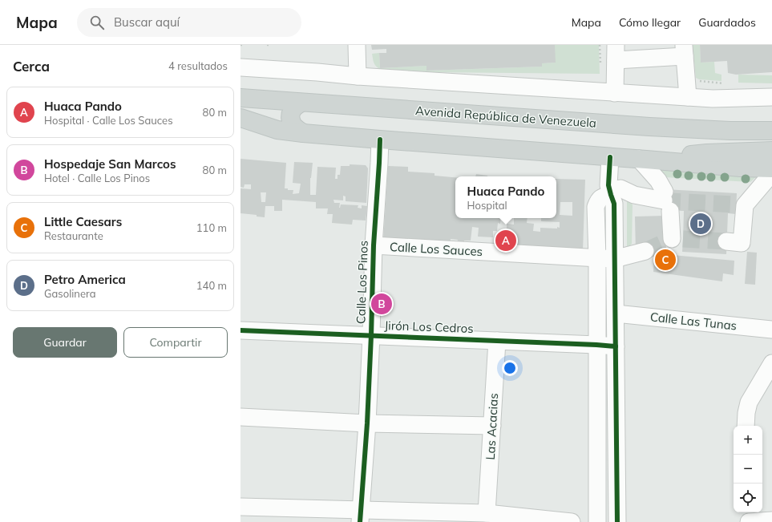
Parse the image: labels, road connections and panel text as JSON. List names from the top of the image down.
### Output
{
  "streets": {
    "main road": ["Avenida República de Venezuela"],
    "street": [
      "Calle Los Sauces",
      "Calle Los Pinos",
      "Calle Las Tunas",
      "Jirón Los Cedros",
      "Las Acacias"
    ]
  },
  "crossings": [
    ["Calle Los Sauces", "Calle Los Pinos"],
    ["Calle Los Pinos", "Jirón Los Cedros"],
    ["Jirón Los Cedros", "Las Acacias"]
  ],
  "page": {
    "header": "Mapa",
    "search": "Buscar aquí",
    "nav": ["Mapa", "Cómo llegar", "Guardados"],
    "heading": ["Cerca", "4 resultados"],
    "list": [
      {
        "mark": "A",
        "name": "Huaca Pando",
        "note": "Hospital · Calle Los Sauces",
        "value": "80 m"
      },
      {
        "mark": "B",
        "name": "Hospedaje San Marcos",
        "note": "Hotel · Calle Los Pinos",
        "value": "80 m"
      },
      {
        "mark": "C",
        "name": "Little Caesars",
        "note": "Restaurante",
        "value": "110 m"
      },
      {
        "mark": "D",
        "name": "Petro America",
        "note": "Gasolinera",
        "value": "140 m"
      }
    ],
    "popup": ["Huaca Pando", "Hospital"],
    "pins": [
      "D",
      "A",
      "C",
      "B"
    ],
    "buttons": ["Guardar", "Compartir"],
    "map_buttons": ["+", "−"]
  }
}
